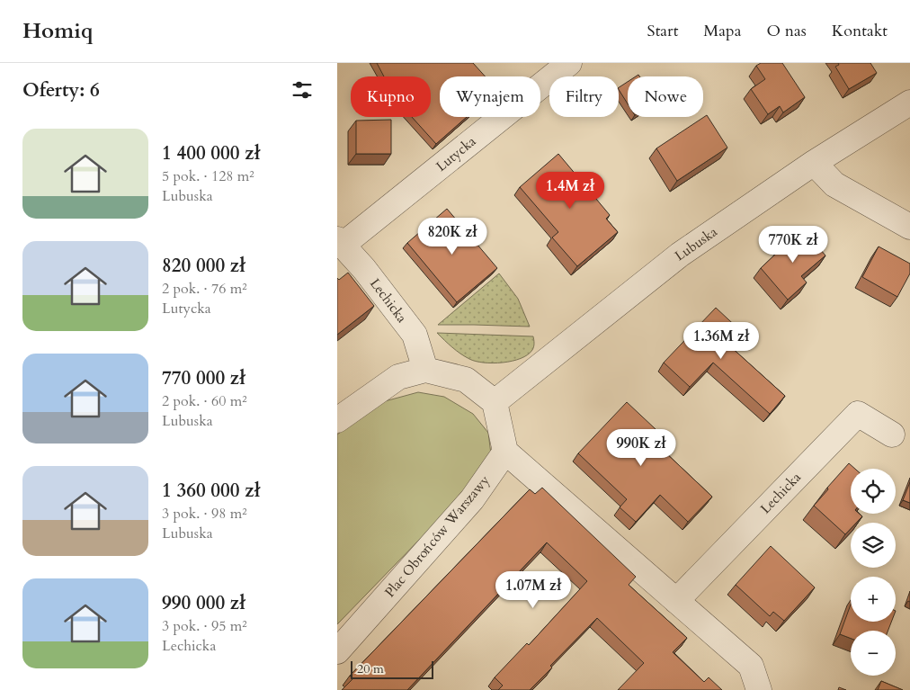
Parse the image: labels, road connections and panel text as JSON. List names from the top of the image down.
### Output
{
  "streets": {
    "street": [
      "Lutycka",
      "Lubuska",
      "Lechicka",
      "Plac Obrońców Warszawy"
    ]
  },
  "crossings": [
    ["Lutycka", "Lechicka"]
  ],
  "scale_bar": "20 m",
  "page": {
    "header": "Homiq",
    "nav": [
      "Start",
      "Mapa",
      "O nas",
      "Kontakt"
    ],
    "heading": "Oferty: 6",
    "chip": [
      "Kupno",
      "Wynajem",
      "Filtry",
      "Nowe"
    ],
    "list": [
      {
        "name": "1 400 000 zł",
        "note": "5 pok. · 128 m² · Lubuska"
      },
      {
        "name": "820 000 zł",
        "note": "2 pok. · 76 m² · Lutycka"
      },
      {
        "name": "770 000 zł",
        "note": "2 pok. · 60 m² · Lubuska"
      },
      {
        "name": "1 360 000 zł",
        "note": "3 pok. · 98 m² · Lubuska"
      },
      {
        "name": "990 000 zł",
        "note": "3 pok. · 95 m² · Lechicka"
      }
    ],
    "price": [
      "1.4M zł",
      "820K zł",
      "770K zł",
      "1.36M zł",
      "990K zł",
      "1.07M zł"
    ],
    "map_buttons": ["+", "−"],
    "scale": "20 m"
  }
}
